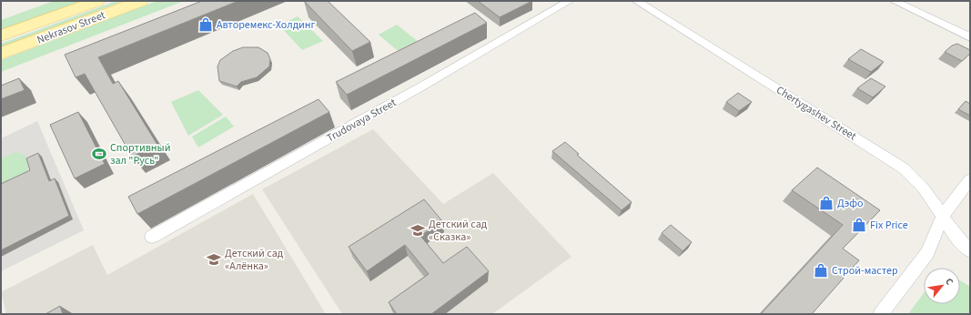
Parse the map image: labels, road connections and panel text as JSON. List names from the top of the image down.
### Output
{
  "streets": {
    "main road": ["Nekrasov Street"],
    "street": ["Chertygashev Street", "Trudovaya Street"]
  },
  "places": {
    "shop": [
      "Авторемекс-Холдинг",
      "Дэфо",
      "Fix Price",
      "Строй-мастер"
    ],
    "sports": ["Спортивный зал \"Русь\""],
    "school or university": ["Детский сад «Сказка»", "Детский сад «Алёнка»"]
  },
  "north": "top right"
}
